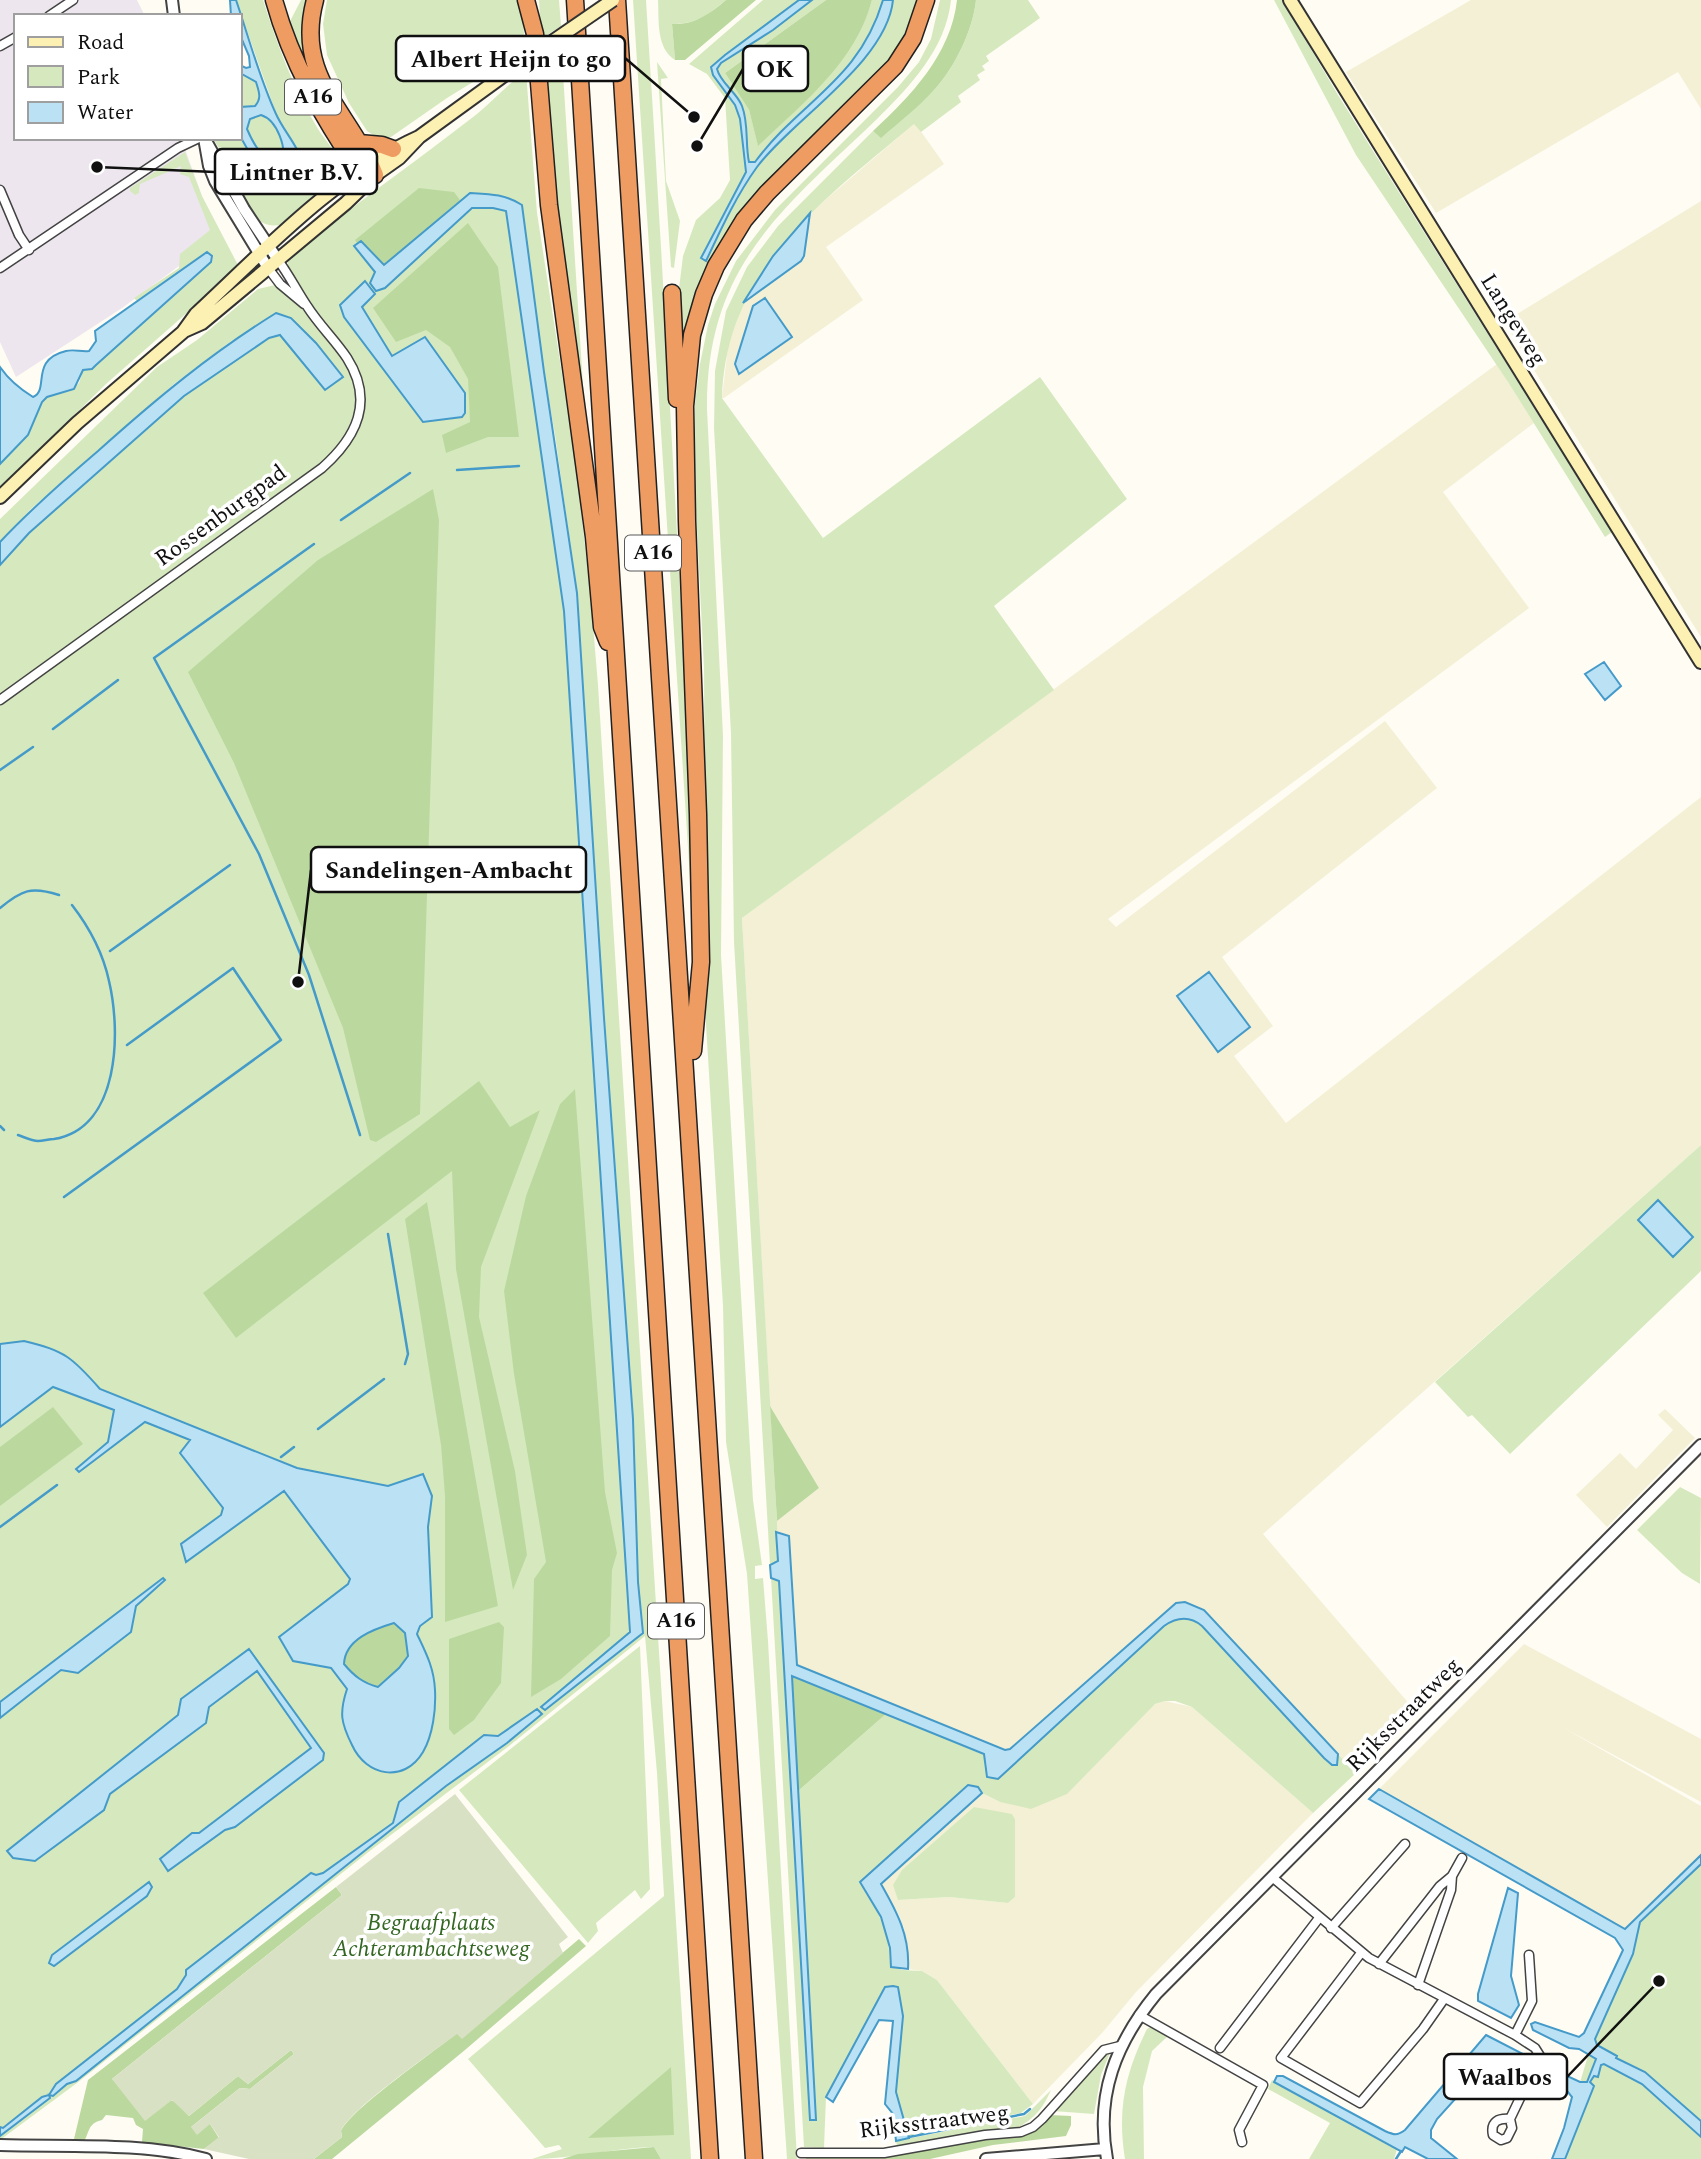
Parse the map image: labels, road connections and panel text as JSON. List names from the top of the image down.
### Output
{
  "streets": {
    "highway": ["A16"],
    "main road": ["Langeweg"],
    "street": ["Rossenburgpad", "Rijksstraatweg"]
  },
  "parks": ["Begraafplaats Achterambachtseweg"],
  "places": [
    "Albert Heijn to go",
    "OK",
    "Lintner B.V.",
    "Sandelingen-Ambacht",
    "Waalbos"
  ],
  "legend": ["Road", "Park", "Water"]
}
